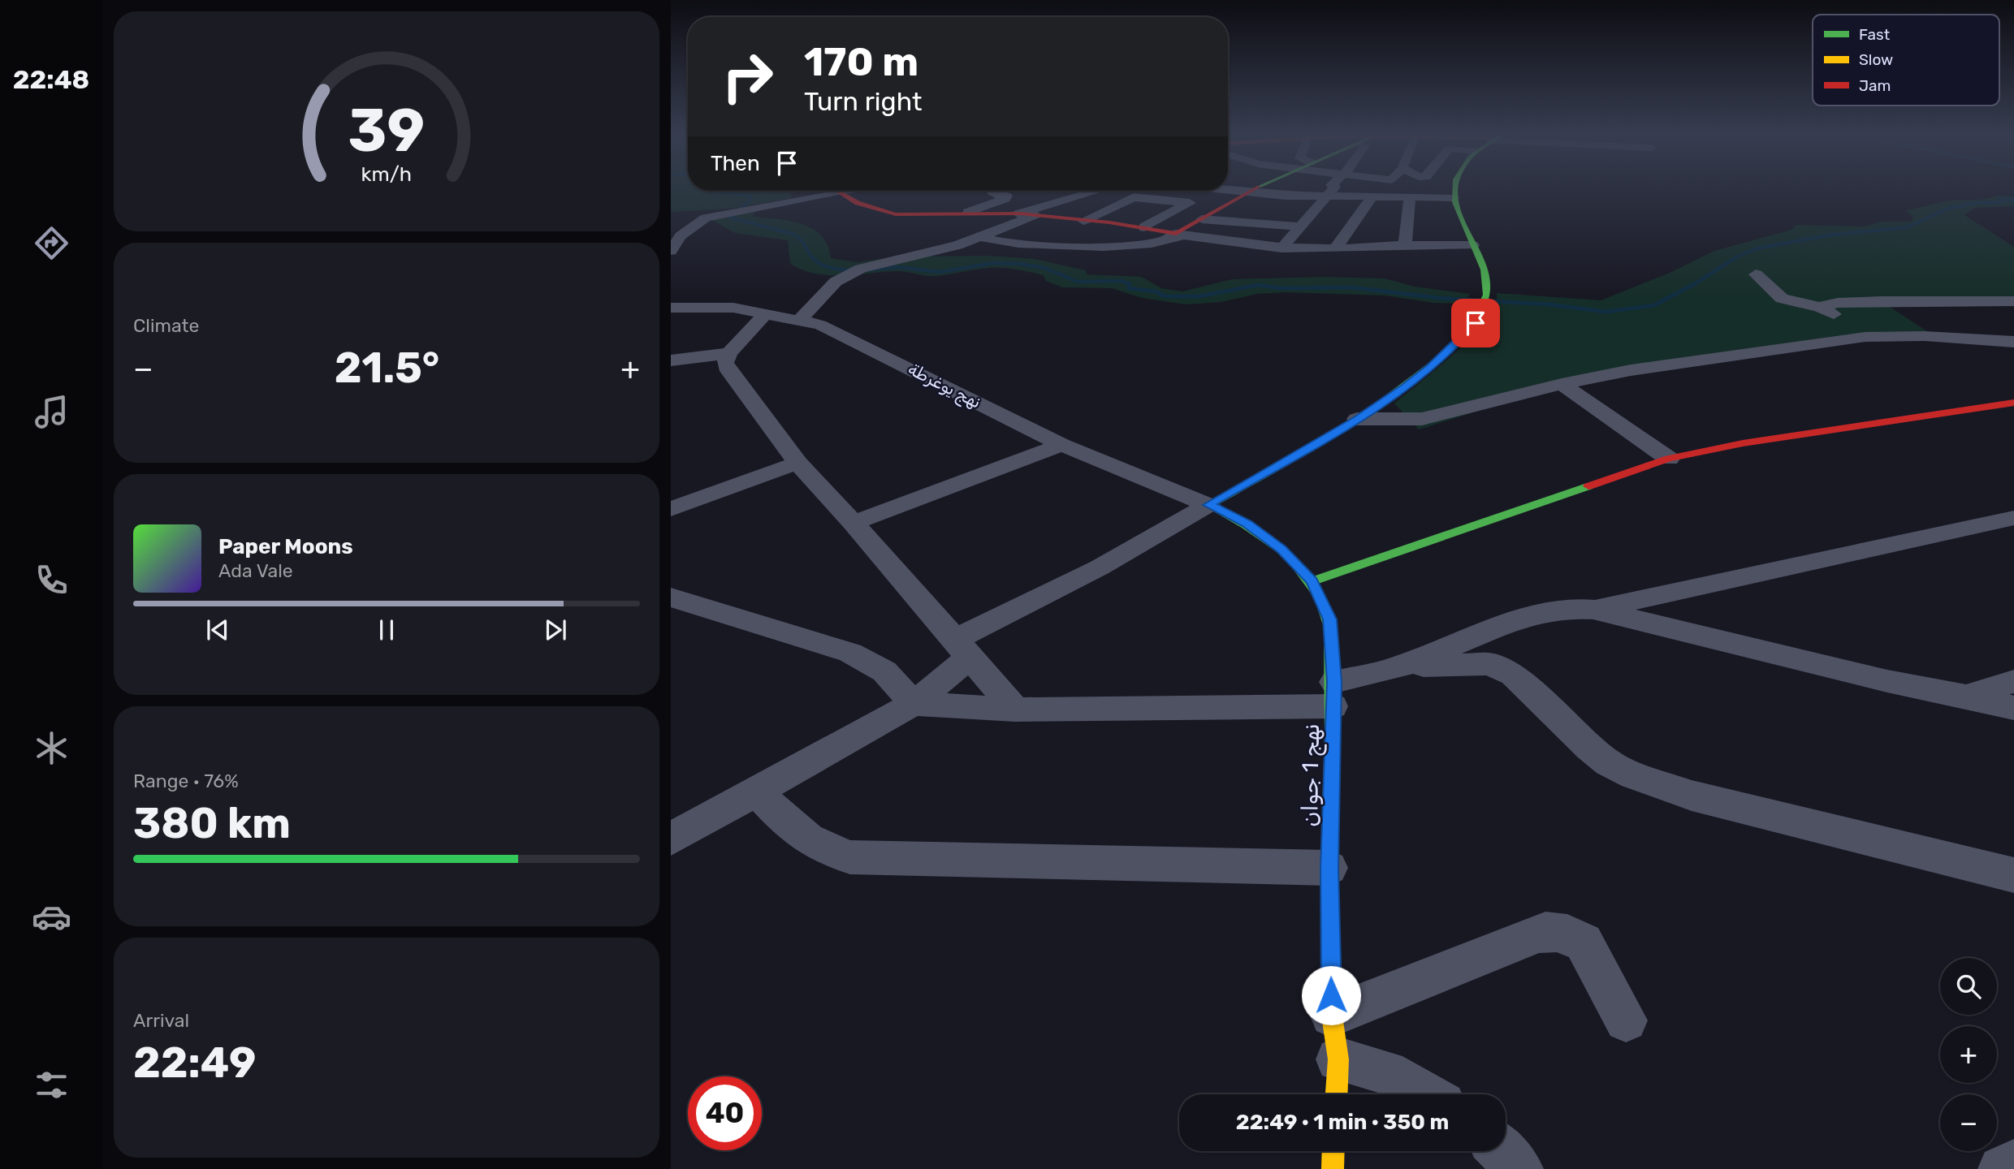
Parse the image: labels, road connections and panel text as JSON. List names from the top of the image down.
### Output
{
  "streets": {
    "street": ["نهج يوغرطة", "نهج 1 جوان"]
  },
  "crossings": [
    ["نهج يوغرطة", "نهج 1 جوان"]
  ],
  "legend": ["Fast", "Slow", "Jam"],
  "page": {
    "tabs": "22:48",
    "turn": ["170 m", "Turn right"],
    "then": "Then",
    "tile": [
      "Climate",
      ["Range · 76%", "380 km"],
      ["Arrival", "22:49"]
    ],
    "heat": ["−", "21.5°", "+"],
    "song": ["Paper Moons", "Ada Vale"],
    "map_buttons": ["+", "−"],
    "limit": "40",
    "trip": "22:49 · 1 min · 350 m",
    "gauge": ["39", "km/h"]
  }
}
